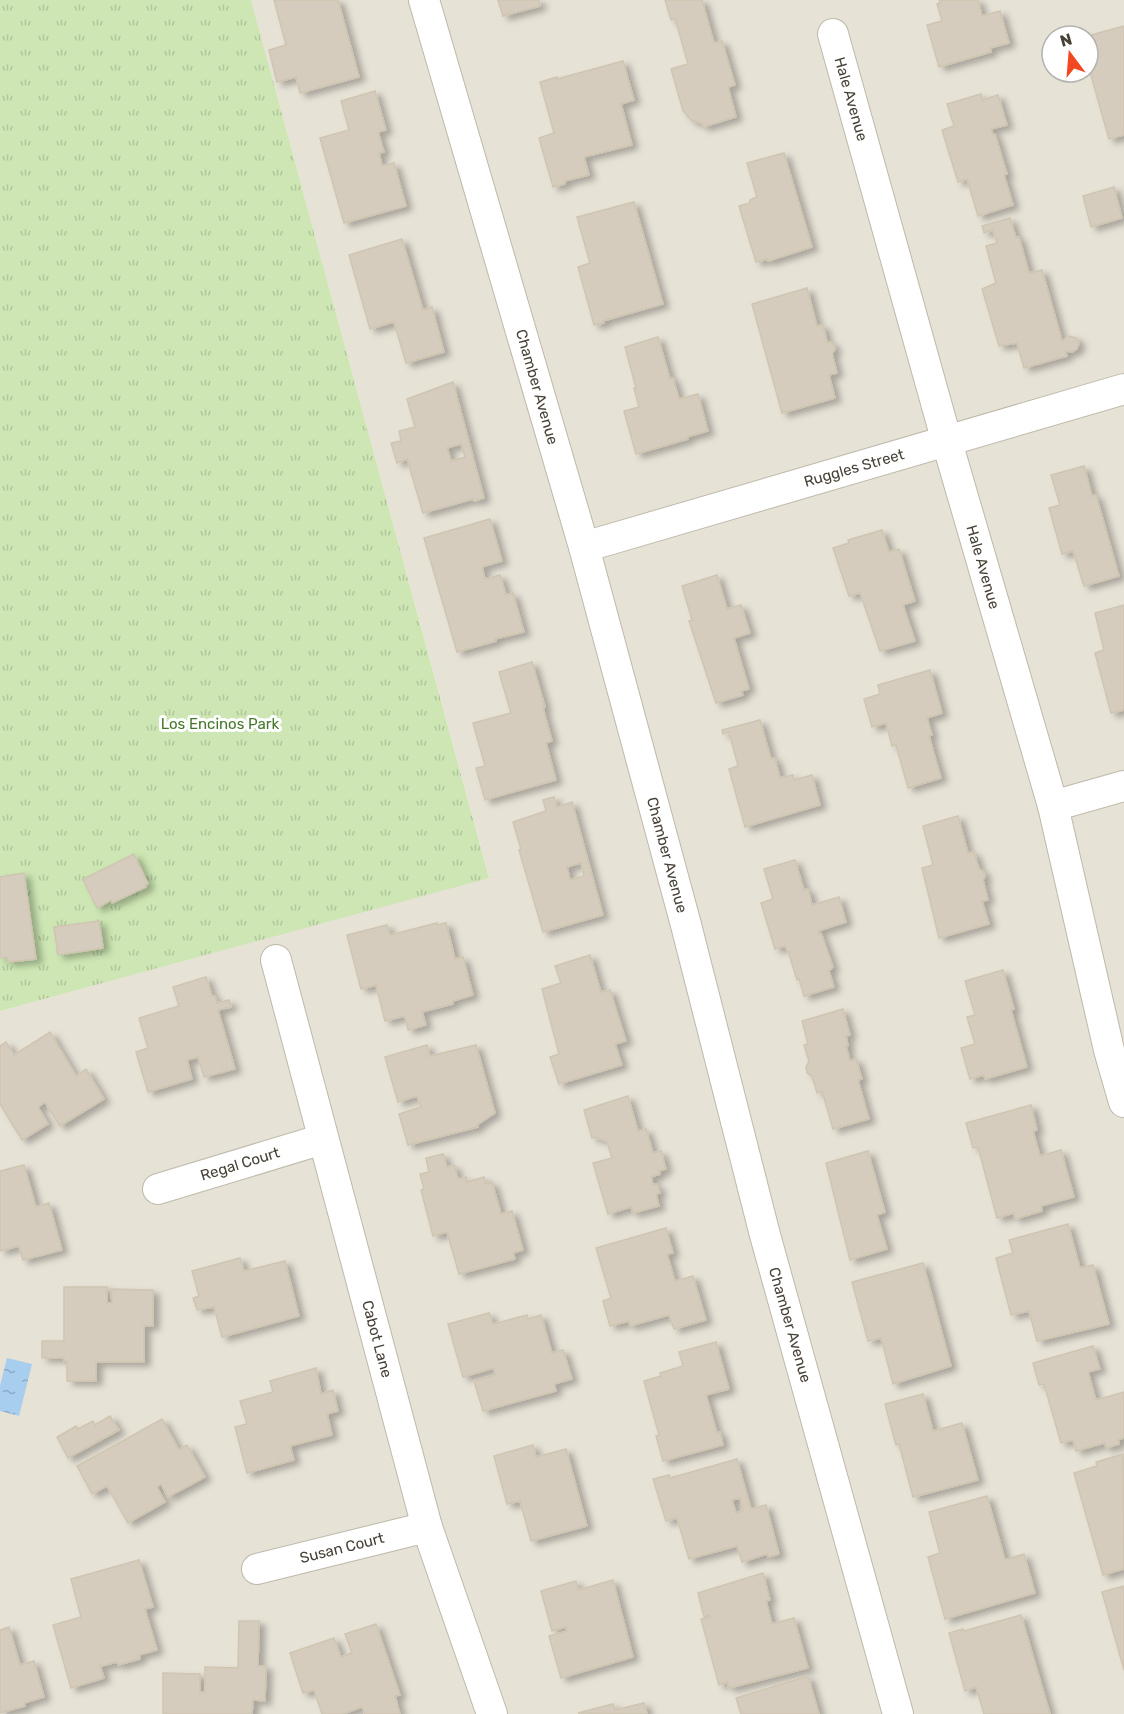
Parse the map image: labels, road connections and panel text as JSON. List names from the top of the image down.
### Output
{
  "streets": {
    "street": [
      "Hale Avenue",
      "Chamber Avenue",
      "Ruggles Street",
      "Regal Court",
      "Cabot Lane",
      "Susan Court"
    ]
  },
  "crossings": [
    ["Hale Avenue", "Ruggles Street"],
    ["Chamber Avenue", "Ruggles Street"],
    ["Regal Court", "Cabot Lane"],
    ["Cabot Lane", "Susan Court"]
  ],
  "parks": ["Los Encinos Park"],
  "north": "top"
}
